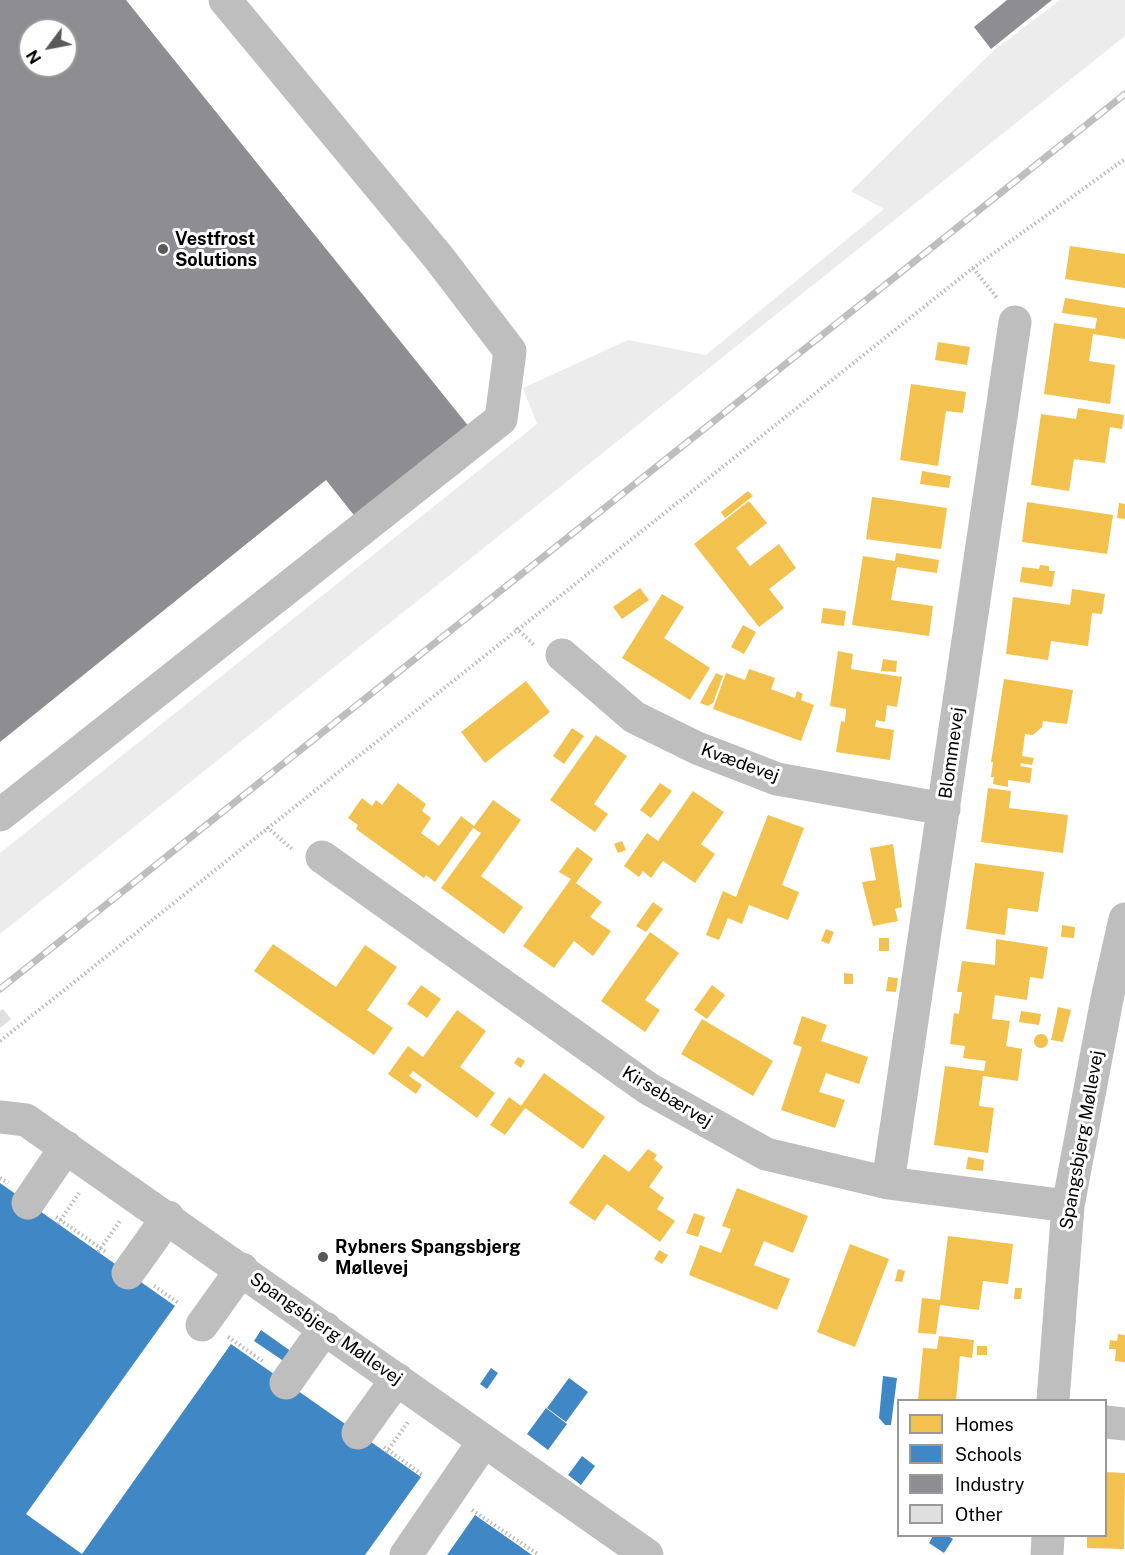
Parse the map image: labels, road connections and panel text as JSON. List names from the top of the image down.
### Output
{
  "streets": {
    "street": [
      "Blommevej",
      "Kvædevej",
      "Kirsebærvej",
      "Spangsbjerg Møllevej"
    ]
  },
  "crossings": [
    ["Blommevej", "Kvædevej"],
    ["Blommevej", "Kirsebærvej"],
    ["Kirsebærvej", "Spangsbjerg Møllevej"]
  ],
  "places": ["Vestfrost Solutions", "Rybners Spangsbjerg Møllevej"],
  "legend": [
    "Homes",
    "Schools",
    "Industry",
    "Other"
  ],
  "north": "bottom left"
}
